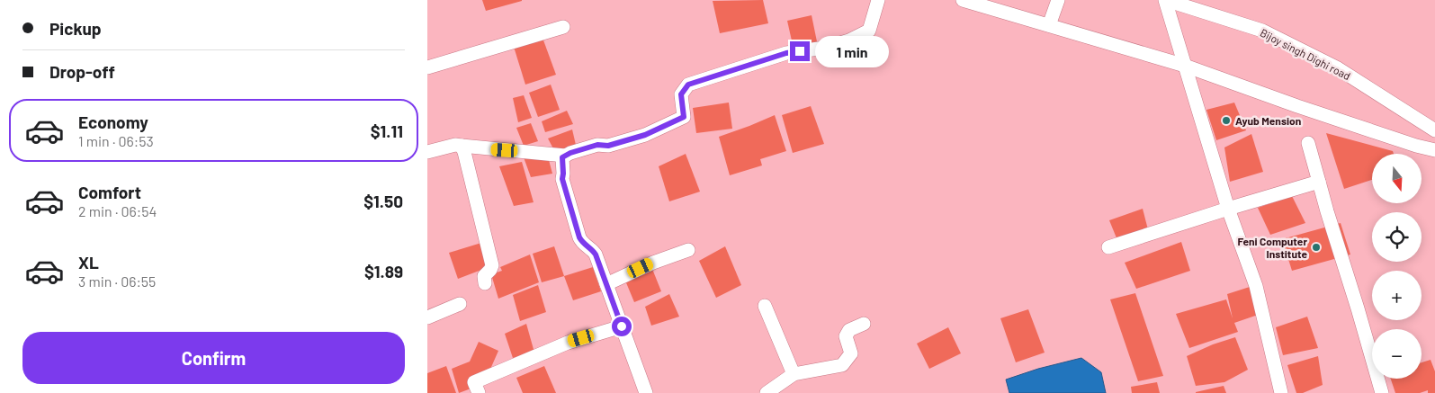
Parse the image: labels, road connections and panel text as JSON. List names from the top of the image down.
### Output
{
  "streets": {
    "street": ["Bijoy singh Dighi road"]
  },
  "places": ["Ayub Mension", "Feni Computer Institute"],
  "north": "bottom",
  "page": {
    "banner": ["Pickup", "Drop-off"],
    "bubble": "1 min",
    "list": [
      {
        "name": "Economy",
        "note": "1 min · 06:53",
        "value": "$1.11"
      },
      {
        "name": "Comfort",
        "note": "2 min · 06:54",
        "value": "$1.50"
      },
      {
        "name": "XL",
        "note": "3 min · 06:55",
        "value": "$1.89"
      }
    ],
    "map_buttons": ["+", "−"],
    "buttons": "Confirm"
  }
}
